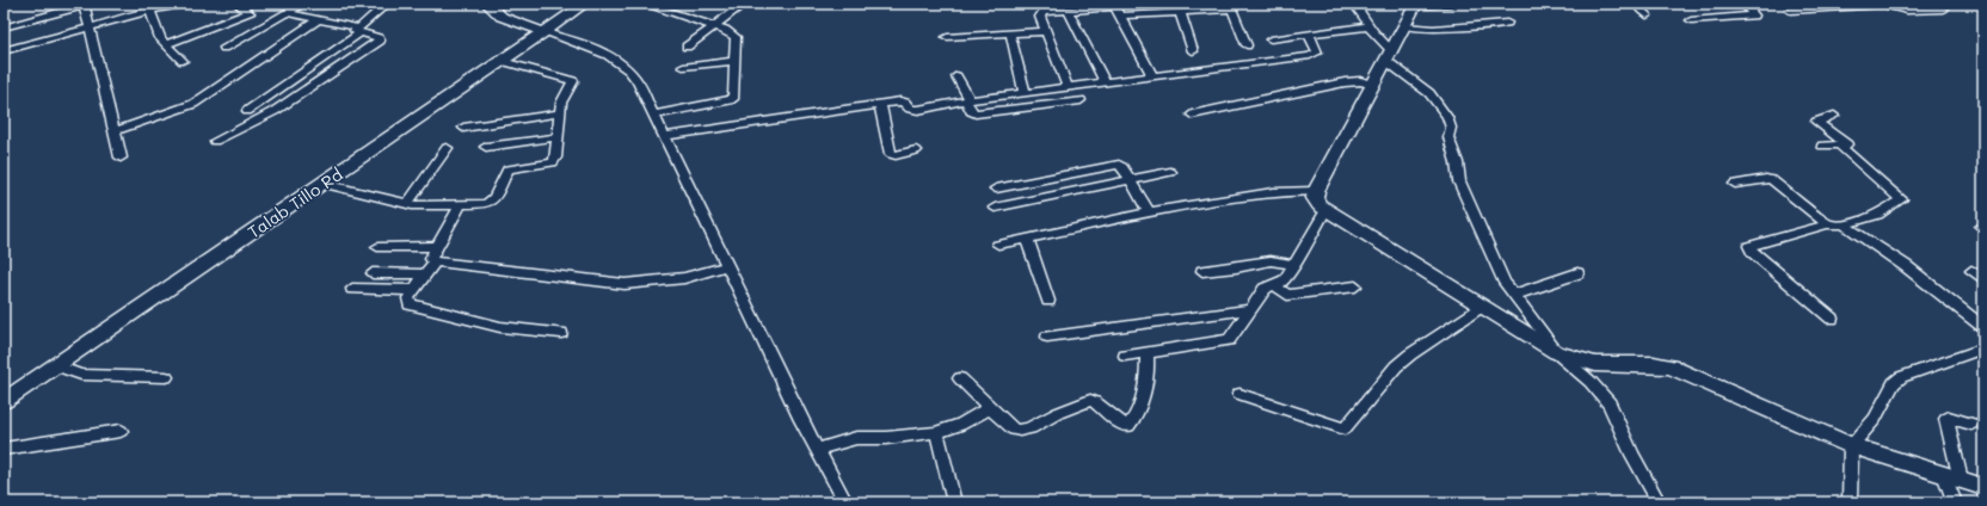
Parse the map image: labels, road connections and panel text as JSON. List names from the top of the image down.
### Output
{
  "streets": {
    "street": ["Talab Tillo Rd"]
  }
}
